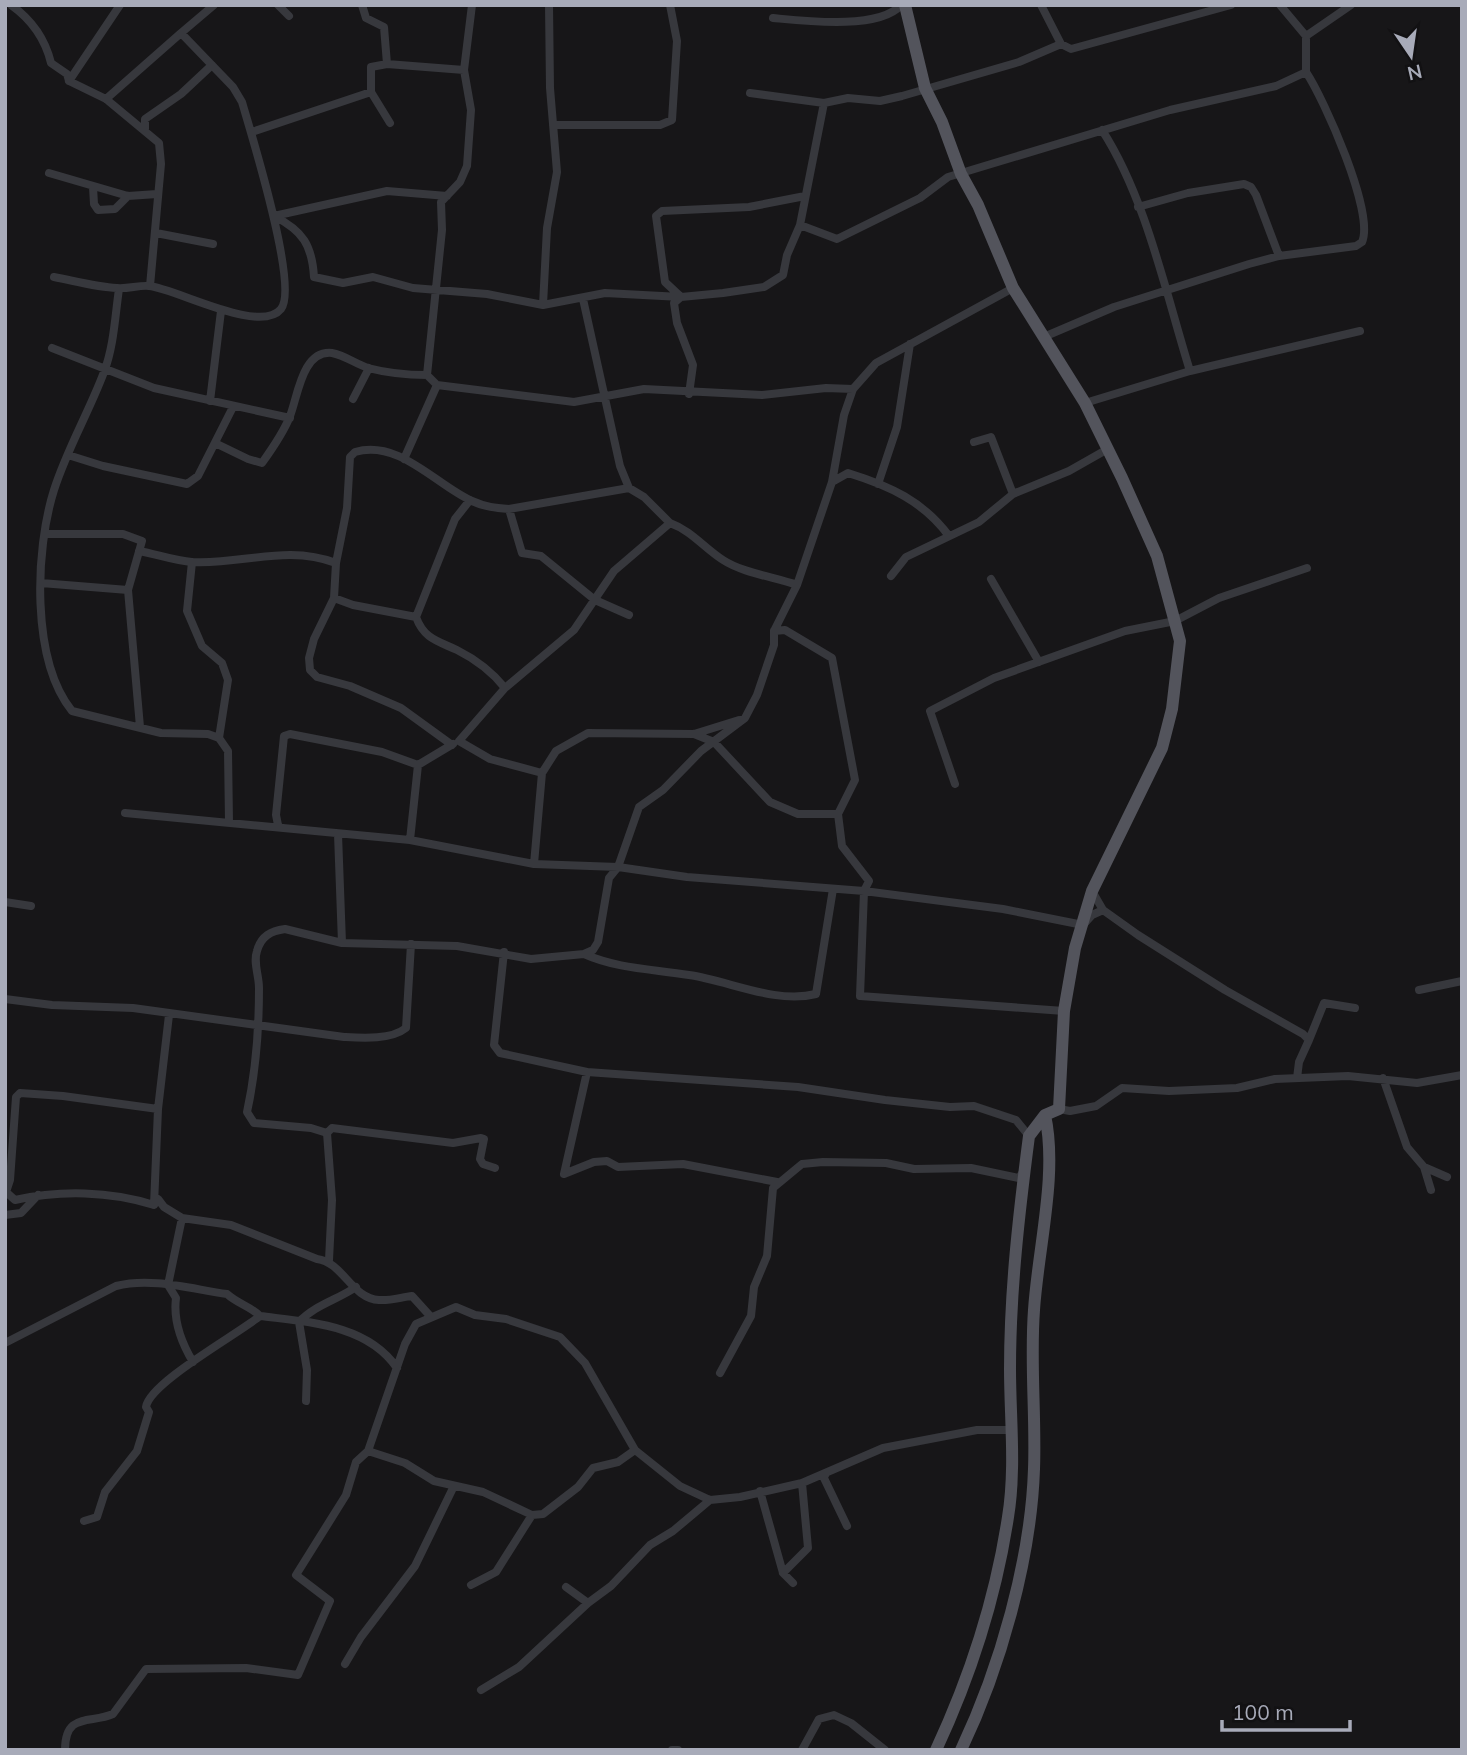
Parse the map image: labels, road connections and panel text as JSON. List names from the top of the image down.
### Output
{
  "scale_bar": "100 m",
  "north": "bottom"
}
